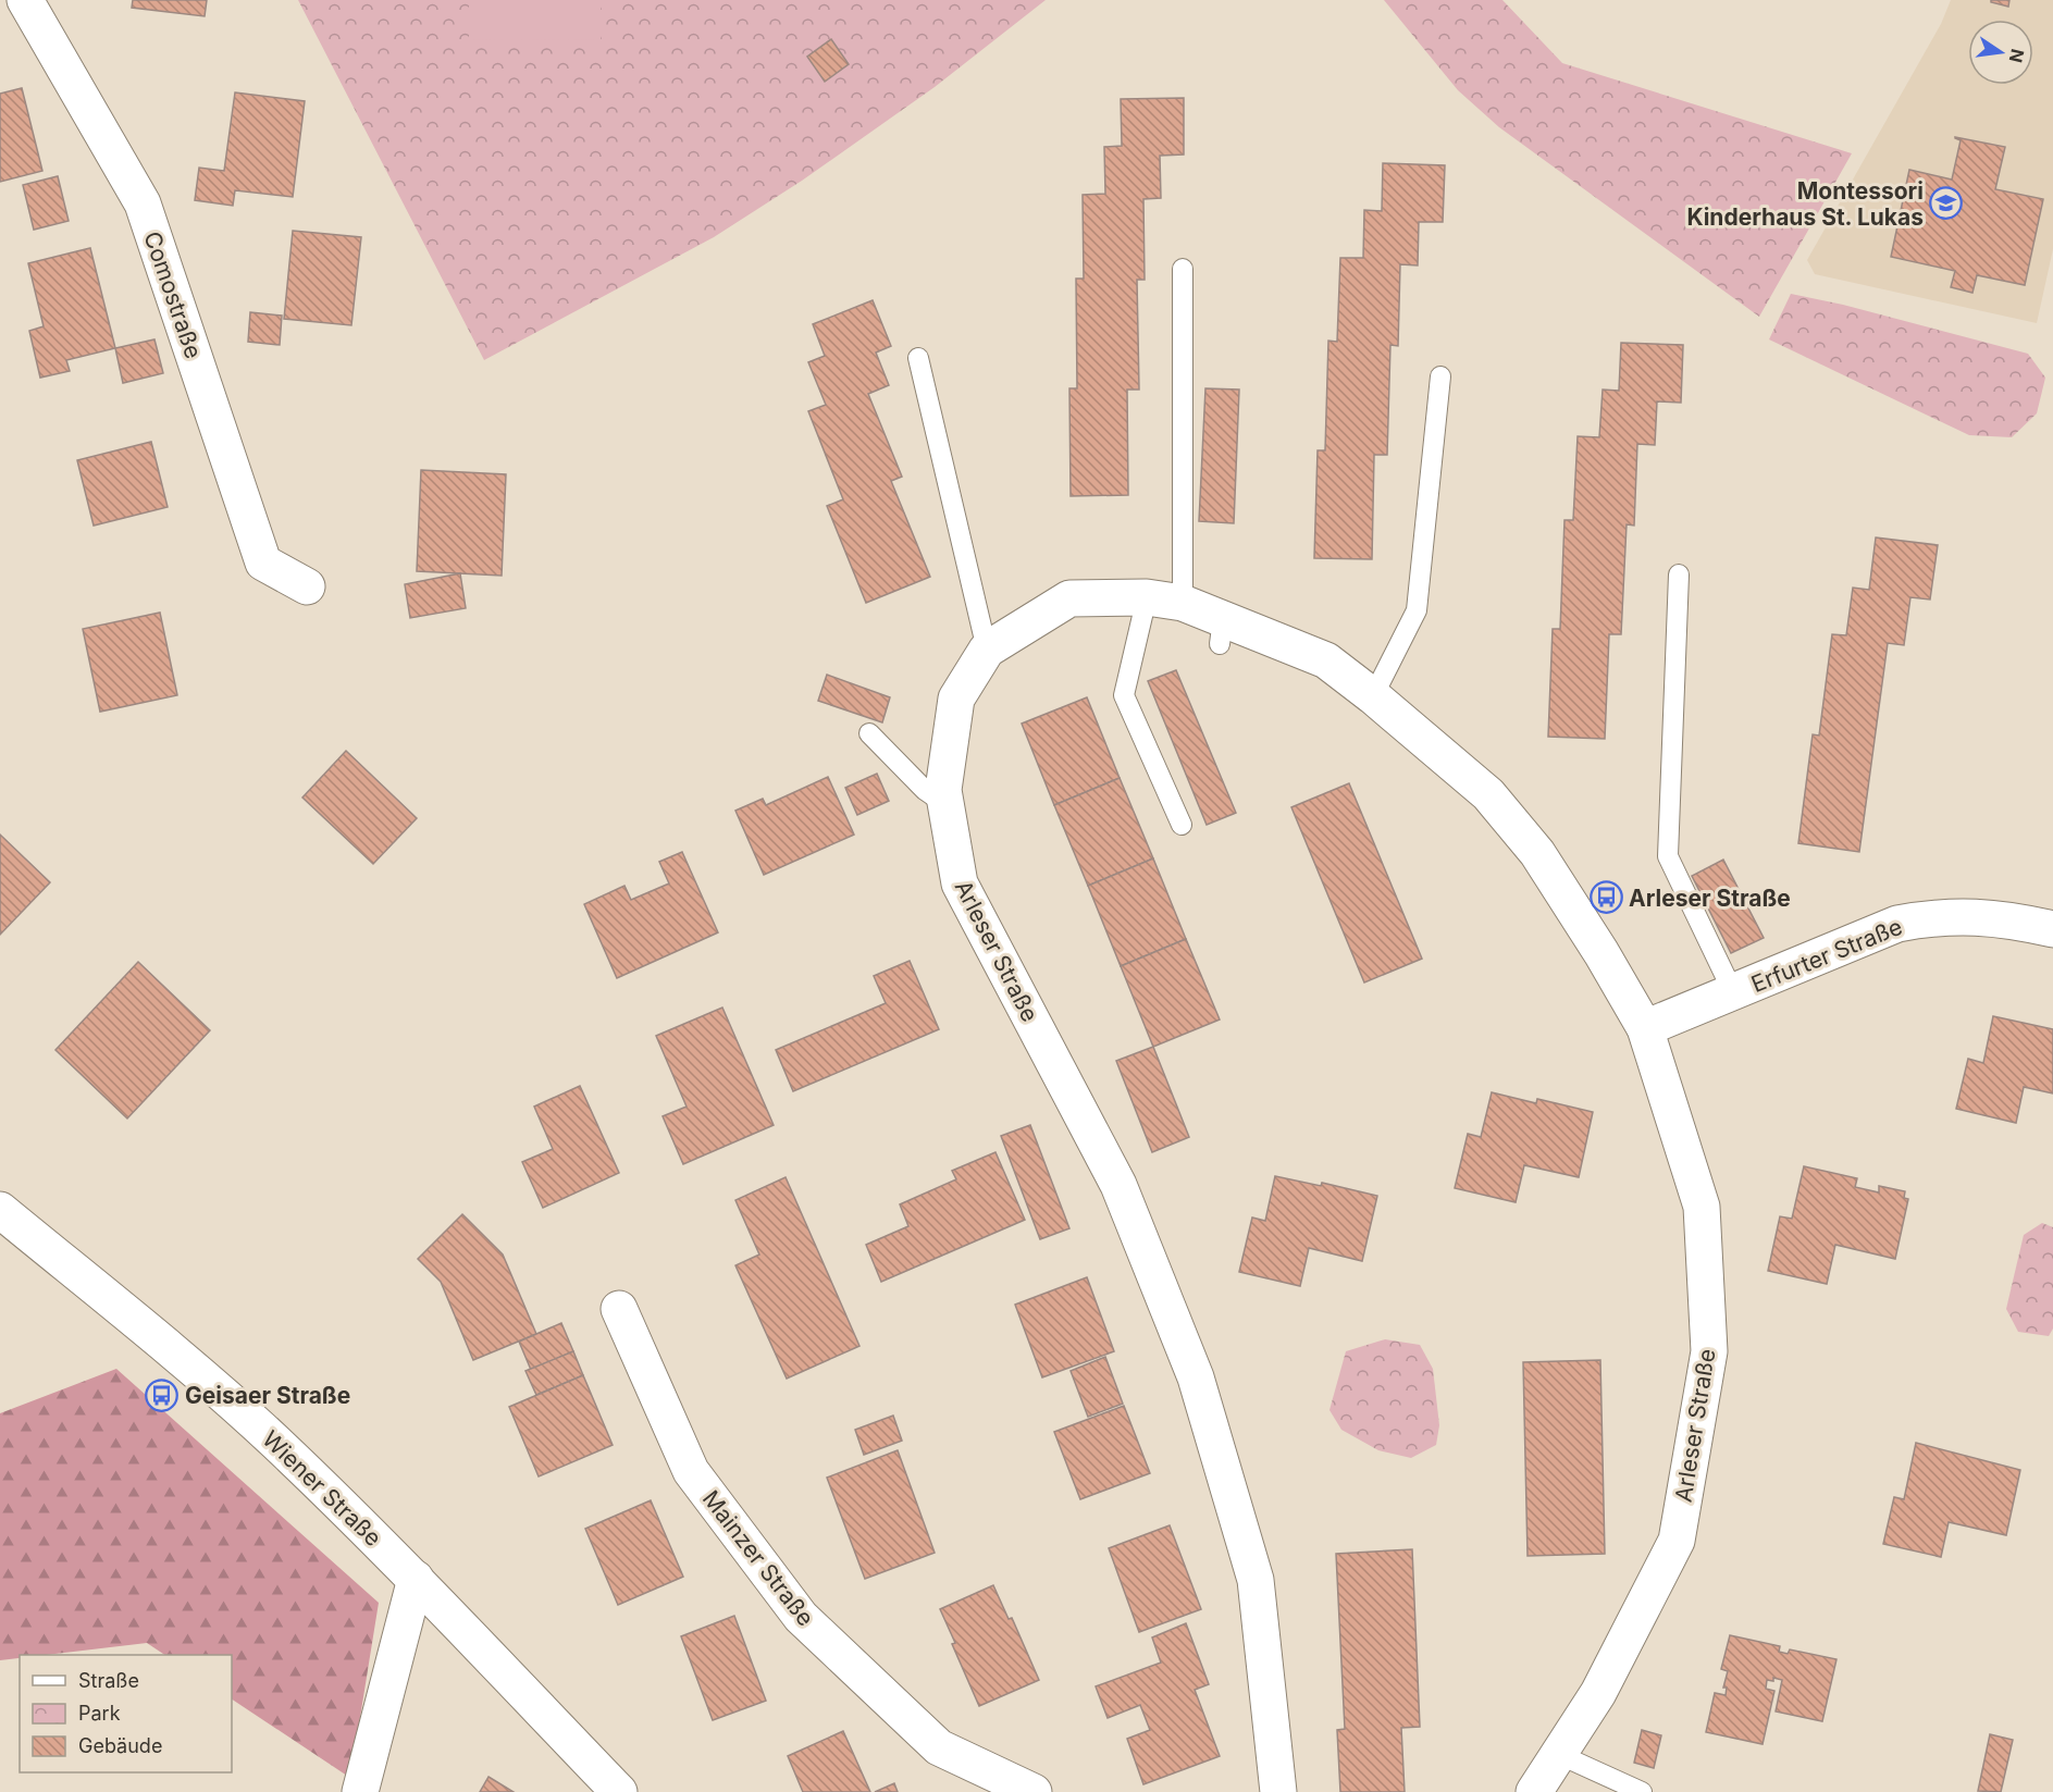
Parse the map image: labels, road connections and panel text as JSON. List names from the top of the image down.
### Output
{
  "streets": {
    "street": [
      "Comostraße",
      "Arleser Straße",
      "Erfurter Straße",
      "Wiener Straße",
      "Mainzer Straße"
    ]
  },
  "crossings": [
    ["Arleser Straße", "Erfurter Straße"]
  ],
  "places": {
    "school or university": ["Montessori Kinderhaus St. Lukas"],
    "bus stop": ["Arleser Straße", "Geisaer Straße"]
  },
  "legend": ["Straße", "Park", "Gebäude"],
  "north": "right"
}
